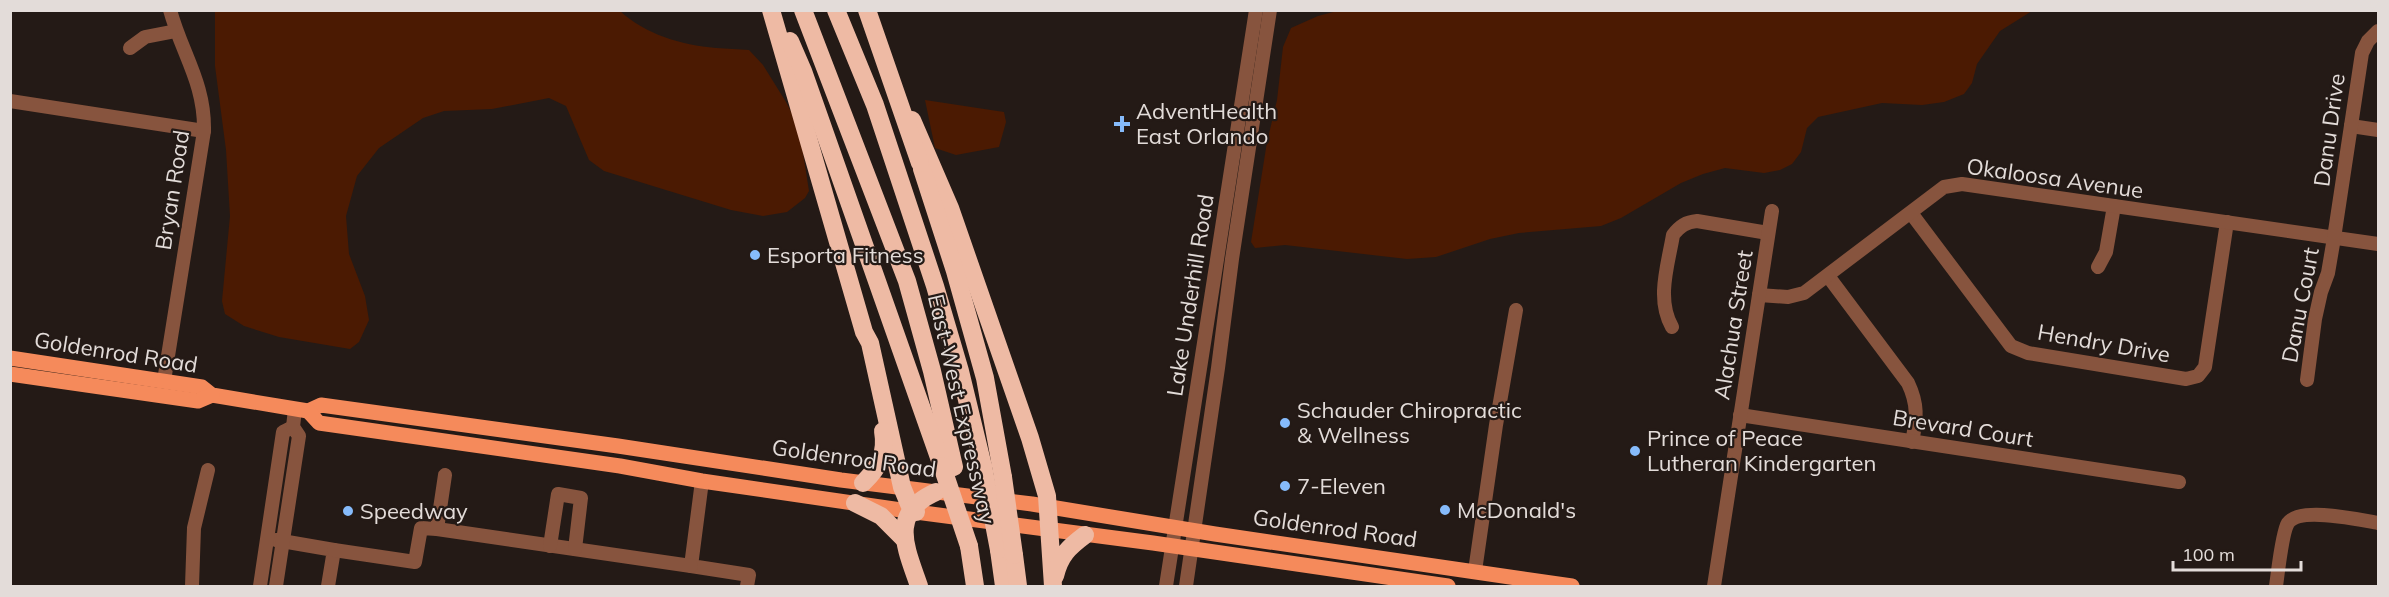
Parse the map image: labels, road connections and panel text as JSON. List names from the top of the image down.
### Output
{
  "streets": {
    "highway": ["East-West Expressway"],
    "main road": ["Goldenrod Road"],
    "street": [
      "Danu Drive",
      "Okaloosa Avenue",
      "Bryan Road",
      "Lake Underhill Road",
      "Danu Court",
      "Alachua Street",
      "Hendry Drive",
      "Brevard Court"
    ]
  },
  "crossings": [
    ["Danu Drive", "Okaloosa Avenue"],
    ["Danu Drive", "Danu Court"],
    ["Okaloosa Avenue", "Danu Court"],
    ["Okaloosa Avenue", "Alachua Street"],
    ["Okaloosa Avenue", "Hendry Drive"],
    ["Bryan Road", "Goldenrod Road"],
    ["Lake Underhill Road", "Goldenrod Road"],
    ["Alachua Street", "Brevard Court"]
  ],
  "places": {
    "health": ["AdventHealth East Orlando"],
    "other": [
      "Esporta Fitness",
      "Schauder Chiropractic & Wellness",
      "Prince of Peace Lutheran Kindergarten",
      "7-Eleven",
      "McDonald's",
      "Speedway"
    ]
  },
  "scale_bar": "100 m"
}
